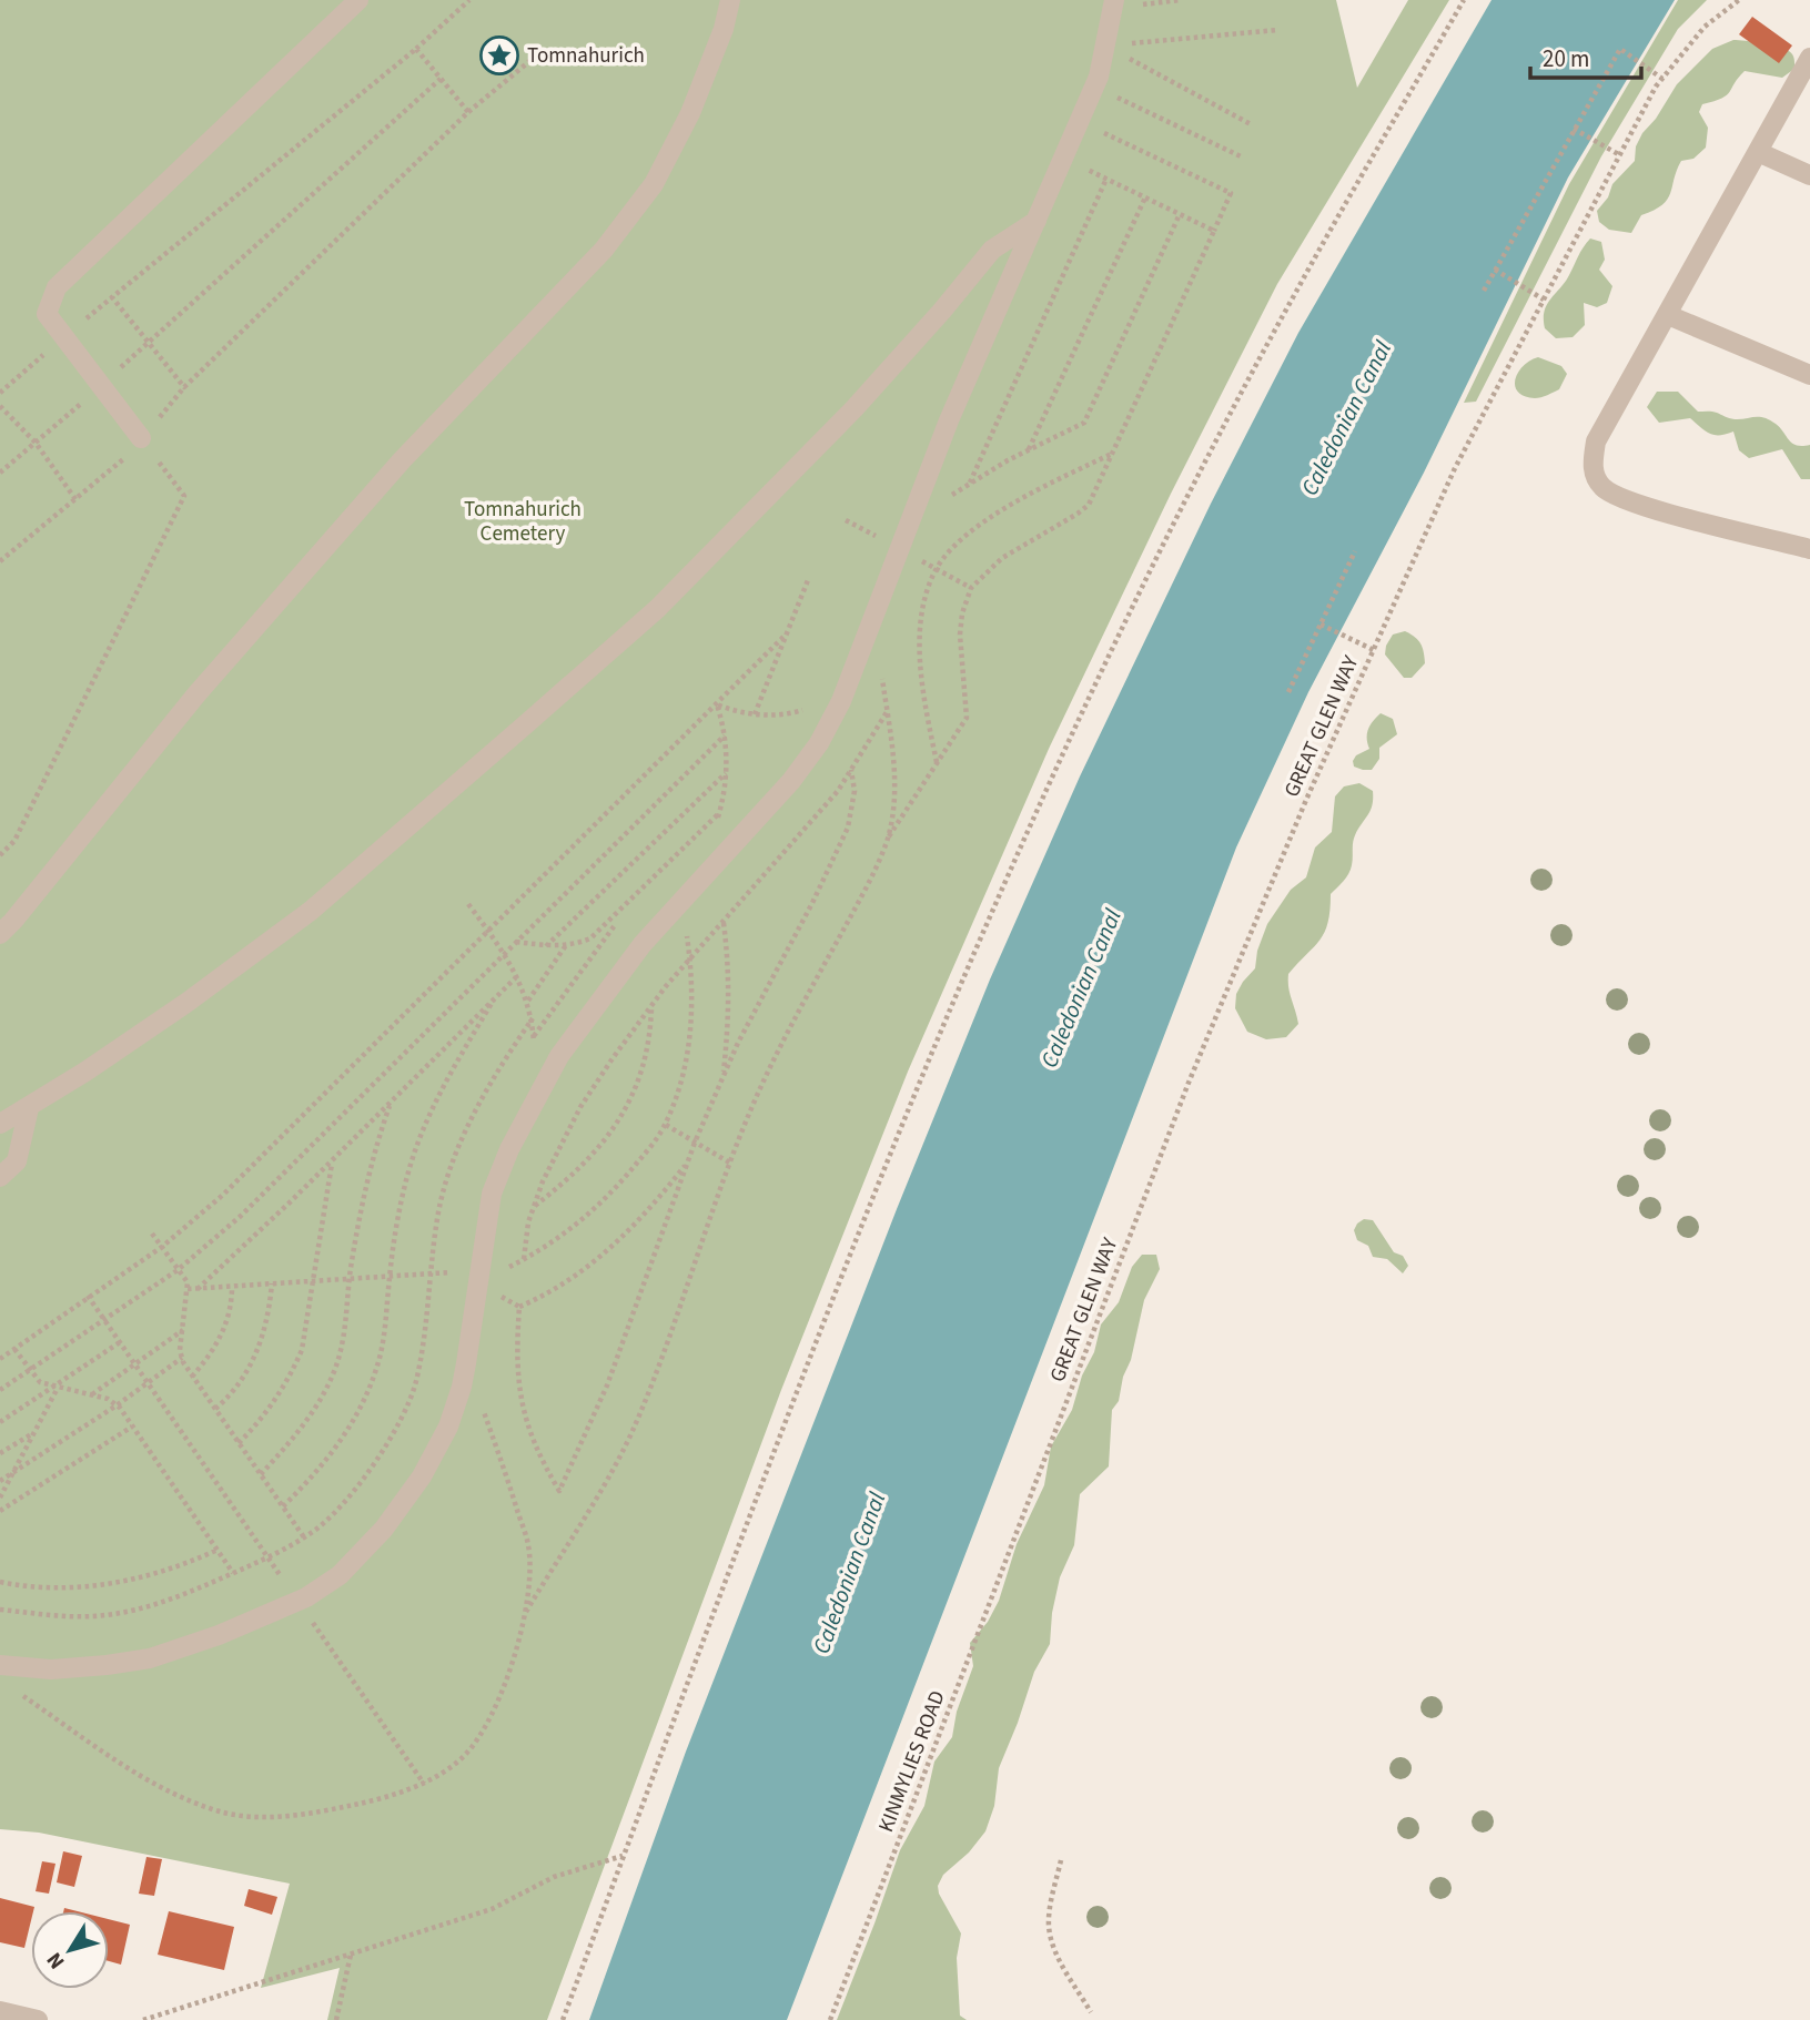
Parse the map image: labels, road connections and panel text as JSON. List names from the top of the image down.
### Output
{
  "streets": {
    "path": ["GREAT GLEN WAY", "KINMYLIES ROAD"]
  },
  "crossings": [
    ["GREAT GLEN WAY", "KINMYLIES ROAD"]
  ],
  "water": ["Caledonian Canal"],
  "parks": ["Tomnahurich Cemetery"],
  "places": {
    "place": ["Tomnahurich"]
  },
  "scale_bar": "20 m",
  "north": "bottom left"
}
